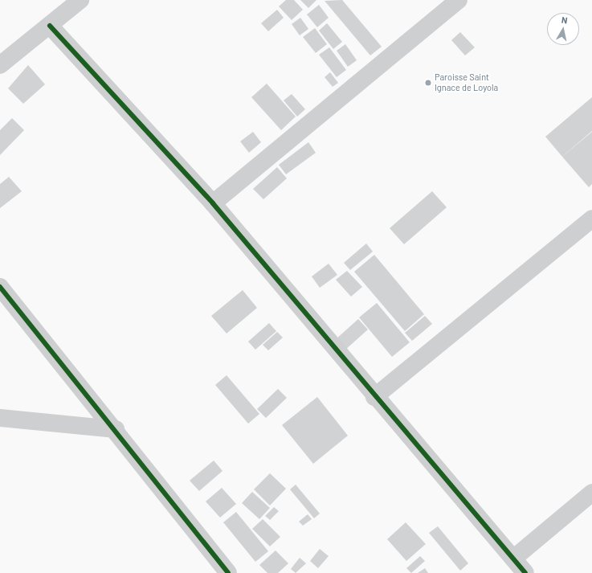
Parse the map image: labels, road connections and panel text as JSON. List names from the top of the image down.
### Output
{
  "places": ["Paroisse Saint Ignace de Loyola"],
  "north": "top"
}
